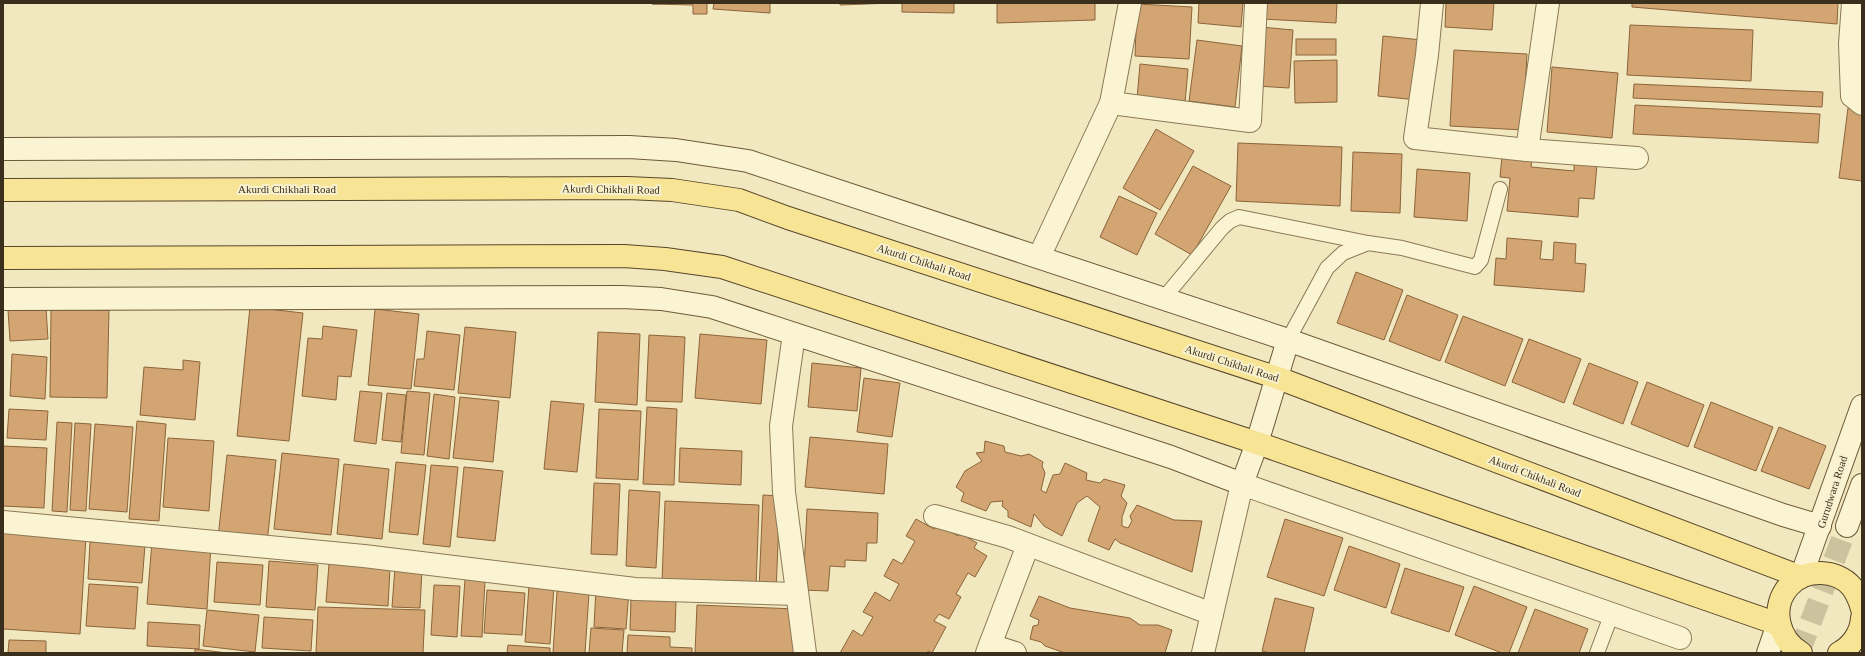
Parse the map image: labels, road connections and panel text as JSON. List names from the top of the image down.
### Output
{
  "streets": {
    "main road": ["Akurdi Chikhali Road"],
    "street": ["Gurudwara Road"]
  },
  "crossings": [
    ["Akurdi Chikhali Road", "Gurudwara Road"]
  ]
}
